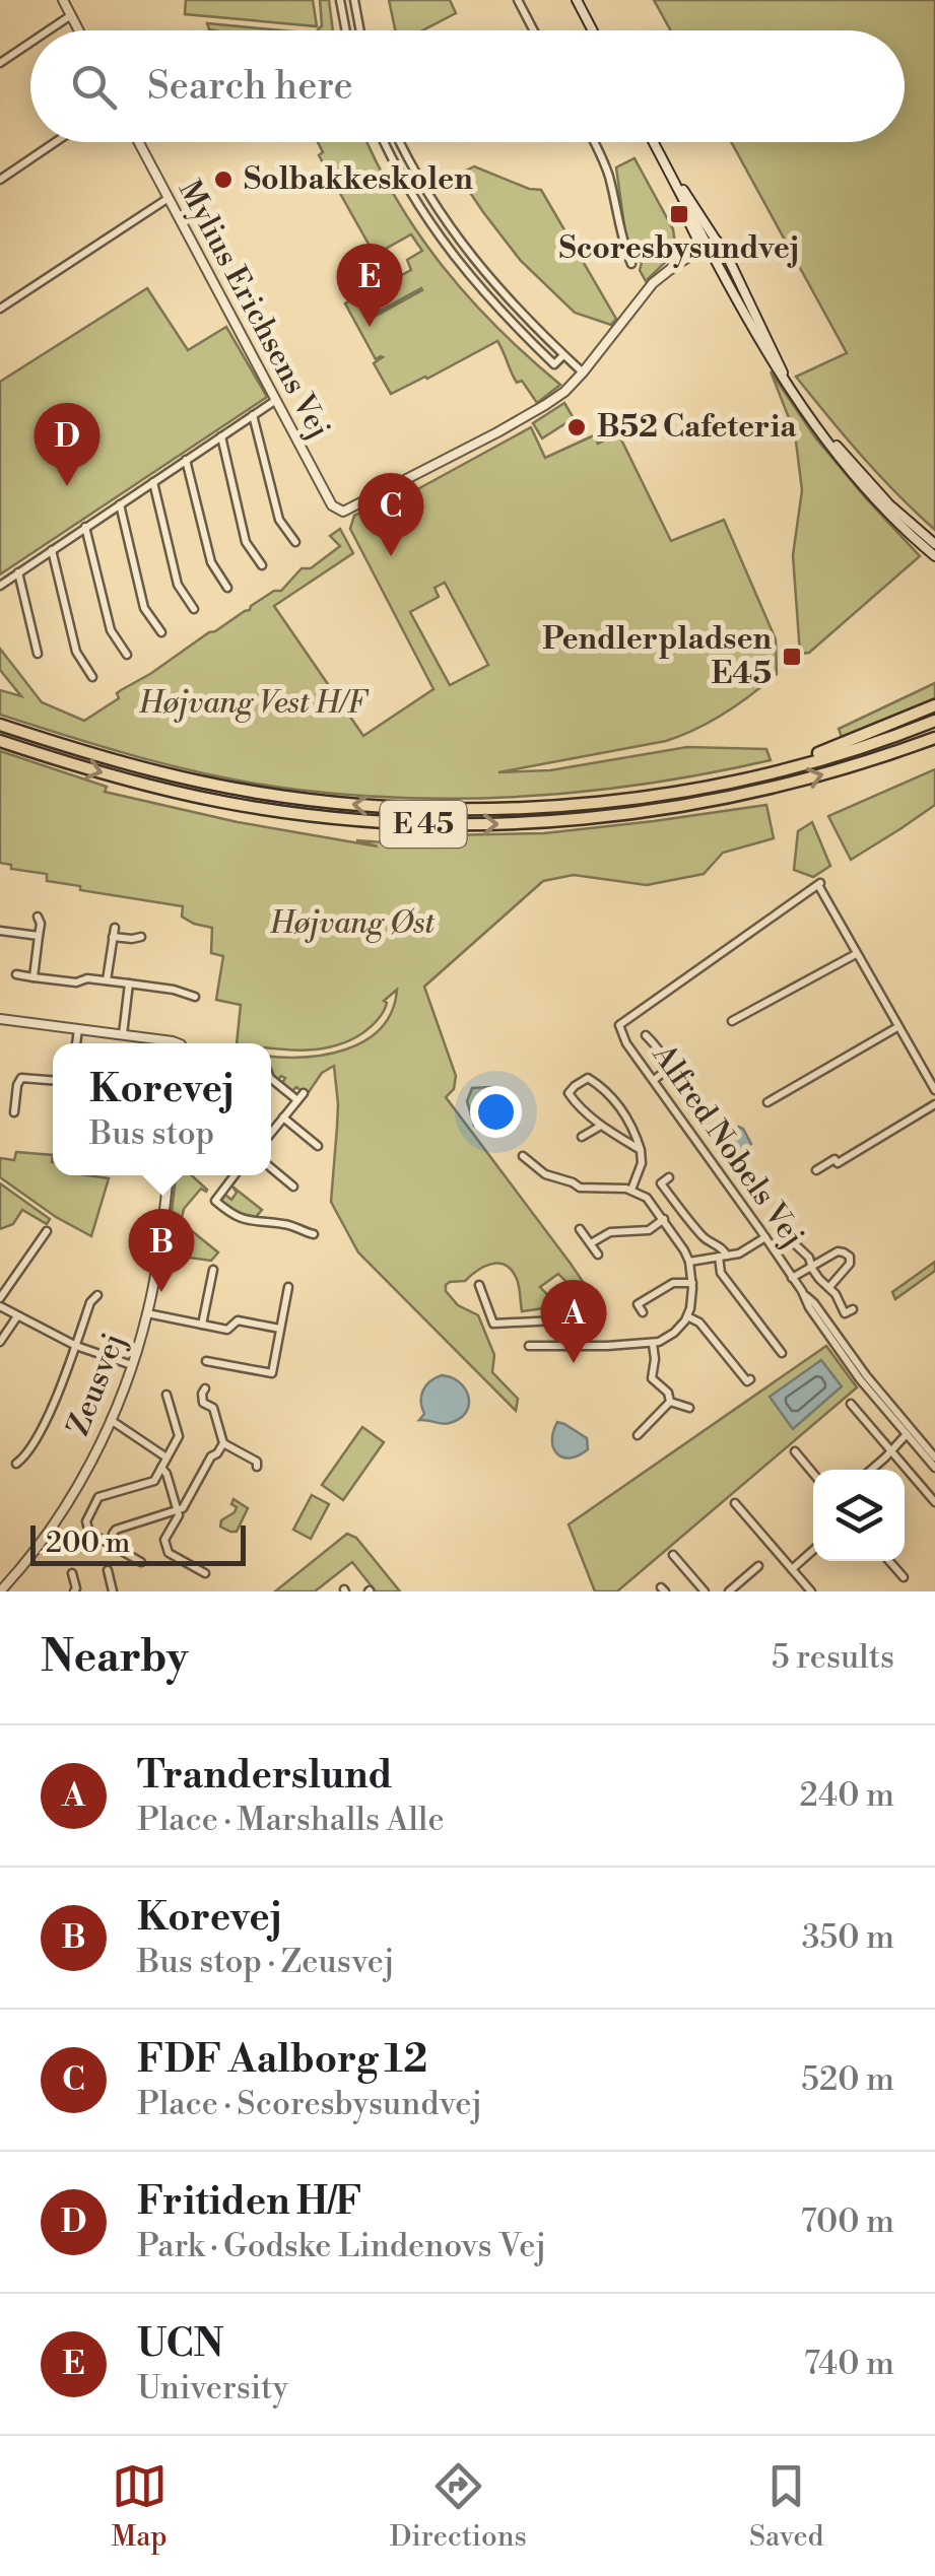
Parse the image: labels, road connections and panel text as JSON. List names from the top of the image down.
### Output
{
  "streets": {
    "highway": ["E 45"],
    "street": ["Mylius Erichsens Vej", "Alfred Nobels Vej", "Zeusvej"]
  },
  "parks": ["Højvang Vest H/F", "Højvang Øst"],
  "places": {
    "other": ["Solbakkeskolen", "B52 Cafeteria"],
    "transit": ["Scoresbysundvej", "Pendlerpladsen E45"]
  },
  "scale_bar": "200 m",
  "page": {
    "search": "Search here",
    "pins": [
      "E",
      "D",
      "C",
      "B",
      "A"
    ],
    "popup": ["Korevej", "Bus stop"],
    "scale": "200 m",
    "heading": ["Nearby", "5 results"],
    "list": [
      {
        "mark": "A",
        "name": "Tranderslund",
        "note": "Place · Marshalls Alle",
        "value": "240 m"
      },
      {
        "mark": "B",
        "name": "Korevej",
        "note": "Bus stop · Zeusvej",
        "value": "350 m"
      },
      {
        "mark": "C",
        "name": "FDF Aalborg 12",
        "note": "Place · Scoresbysundvej",
        "value": "520 m"
      },
      {
        "mark": "D",
        "name": "Fritiden H/F",
        "note": "Park · Godske Lindenovs Vej",
        "value": "700 m"
      },
      {
        "mark": "E",
        "name": "UCN",
        "note": "University",
        "value": "740 m"
      }
    ],
    "nav": ["Map", "Directions", "Saved"]
  }
}
